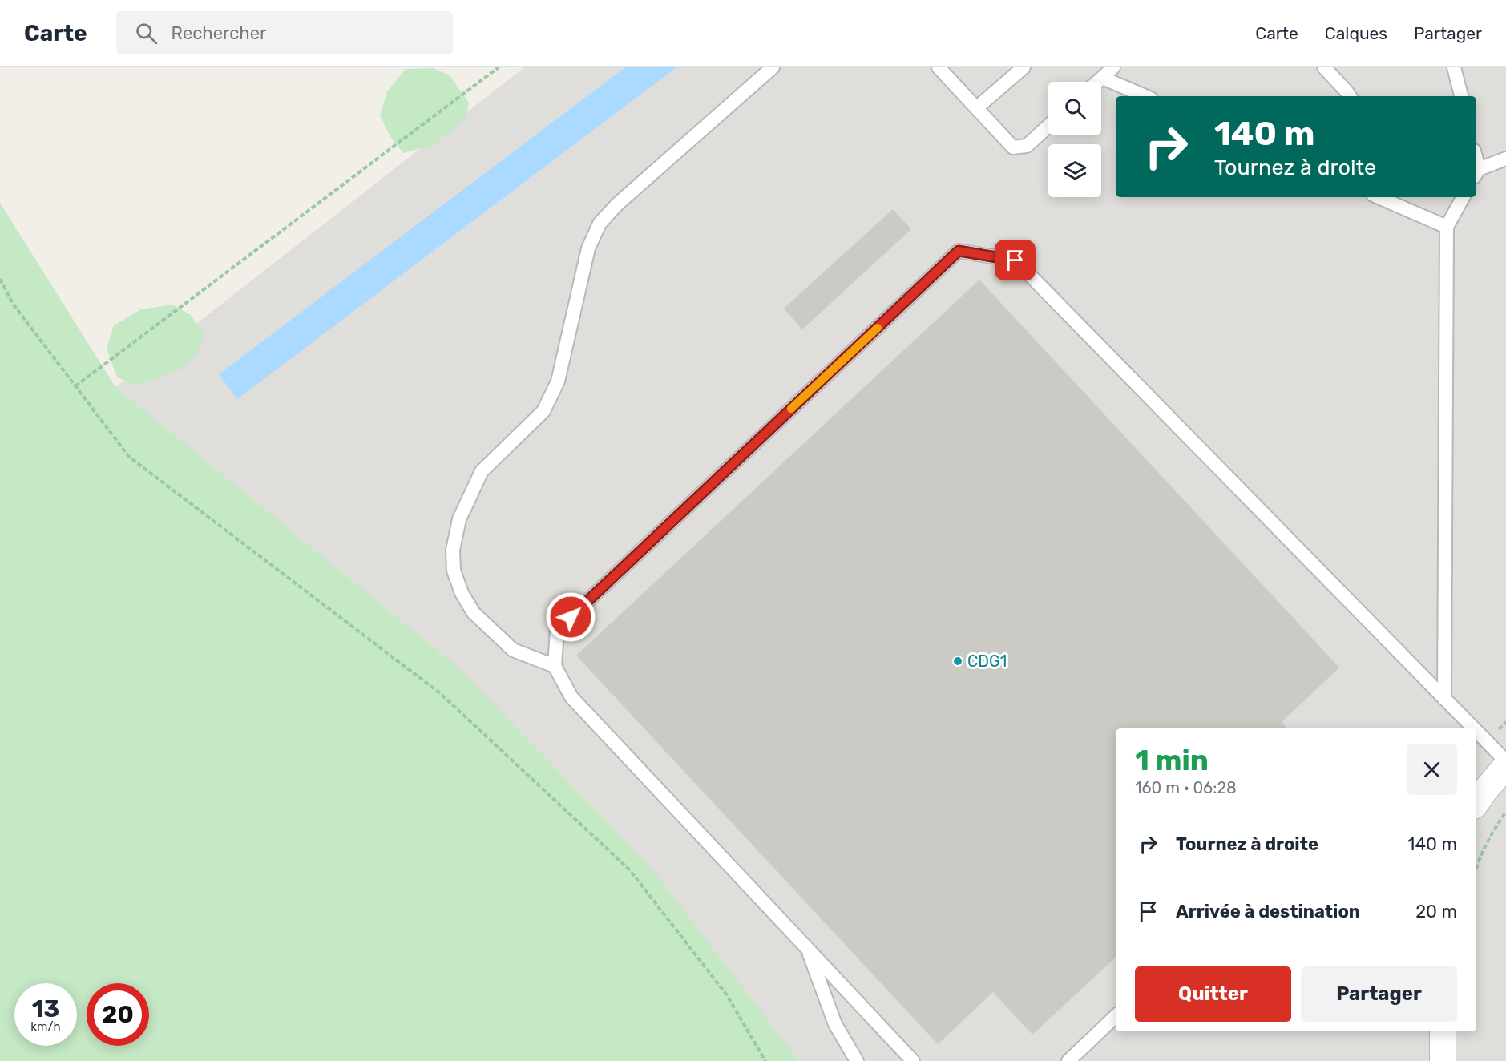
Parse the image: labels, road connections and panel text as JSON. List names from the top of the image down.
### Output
{
  "places": ["CDG1"],
  "page": {
    "header": "Carte",
    "search": "Rechercher",
    "nav": ["Carte", "Calques", "Partager"],
    "turn": ["140 m", "Tournez à droite"],
    "heading": ["1 min", "160 m · 06:28"],
    "list": [
      {
        "name": "Tournez à droite",
        "value": "140 m"
      },
      {
        "name": "Arrivée à destination",
        "value": "20 m"
      }
    ],
    "buttons": ["Quitter", "Partager"],
    "speed": "13 km/h",
    "limit": "20"
  }
}
